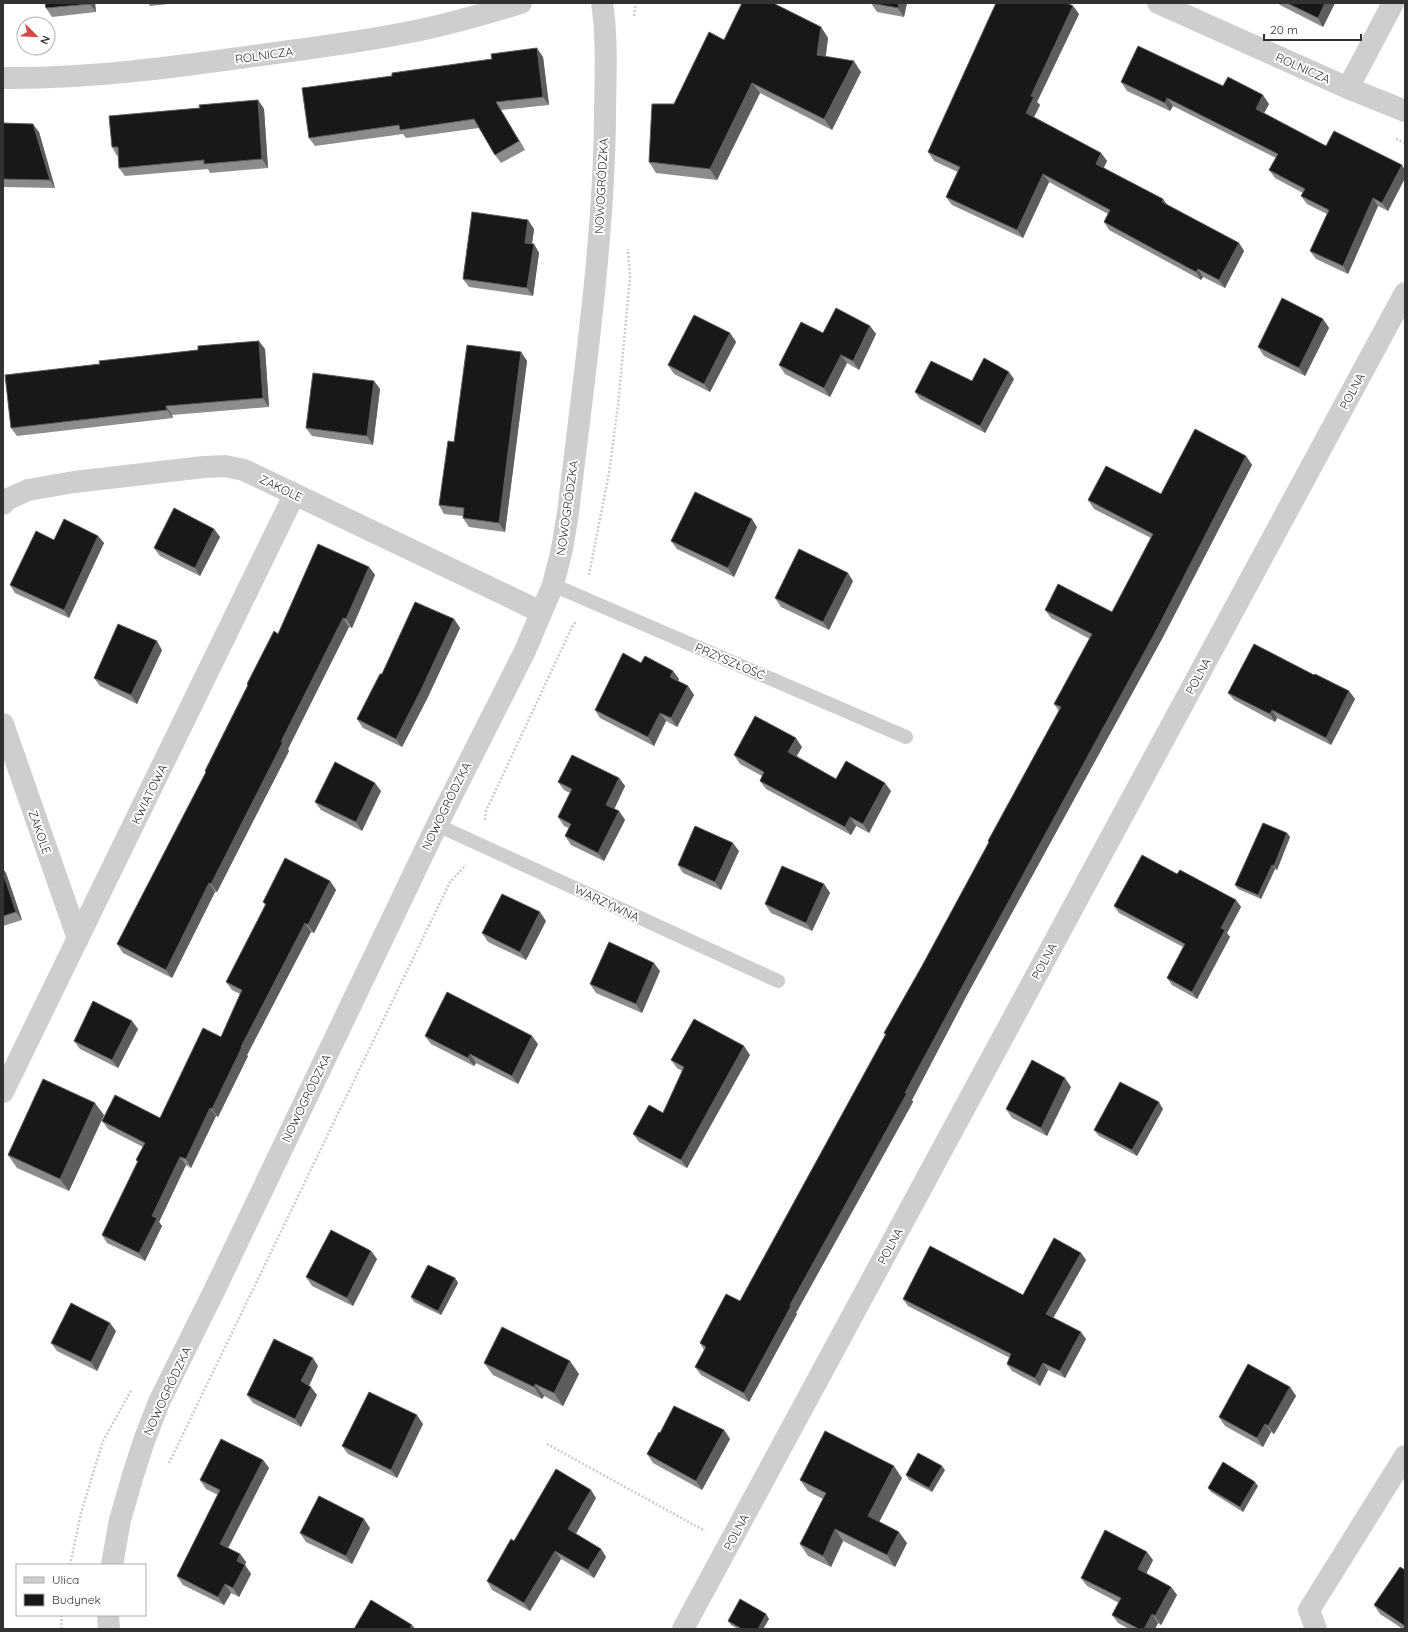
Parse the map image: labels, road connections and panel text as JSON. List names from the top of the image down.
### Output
{
  "streets": {
    "street": [
      "ROLNICZA",
      "NOWOGRÓDZKA",
      "POLNA",
      "ZAKOLE",
      "KWIATOWA"
    ],
    "lane": ["PRZYSZŁOŚĆ", "WARZYWNA"]
  },
  "crossings": [
    ["NOWOGRÓDZKA", "ZAKOLE"],
    ["NOWOGRÓDZKA", "PRZYSZŁOŚĆ"],
    ["NOWOGRÓDZKA", "WARZYWNA"],
    ["ZAKOLE", "KWIATOWA"]
  ],
  "legend": ["Ulica", "Budynek"],
  "scale_bar": "20 m",
  "north": "bottom right"
}
